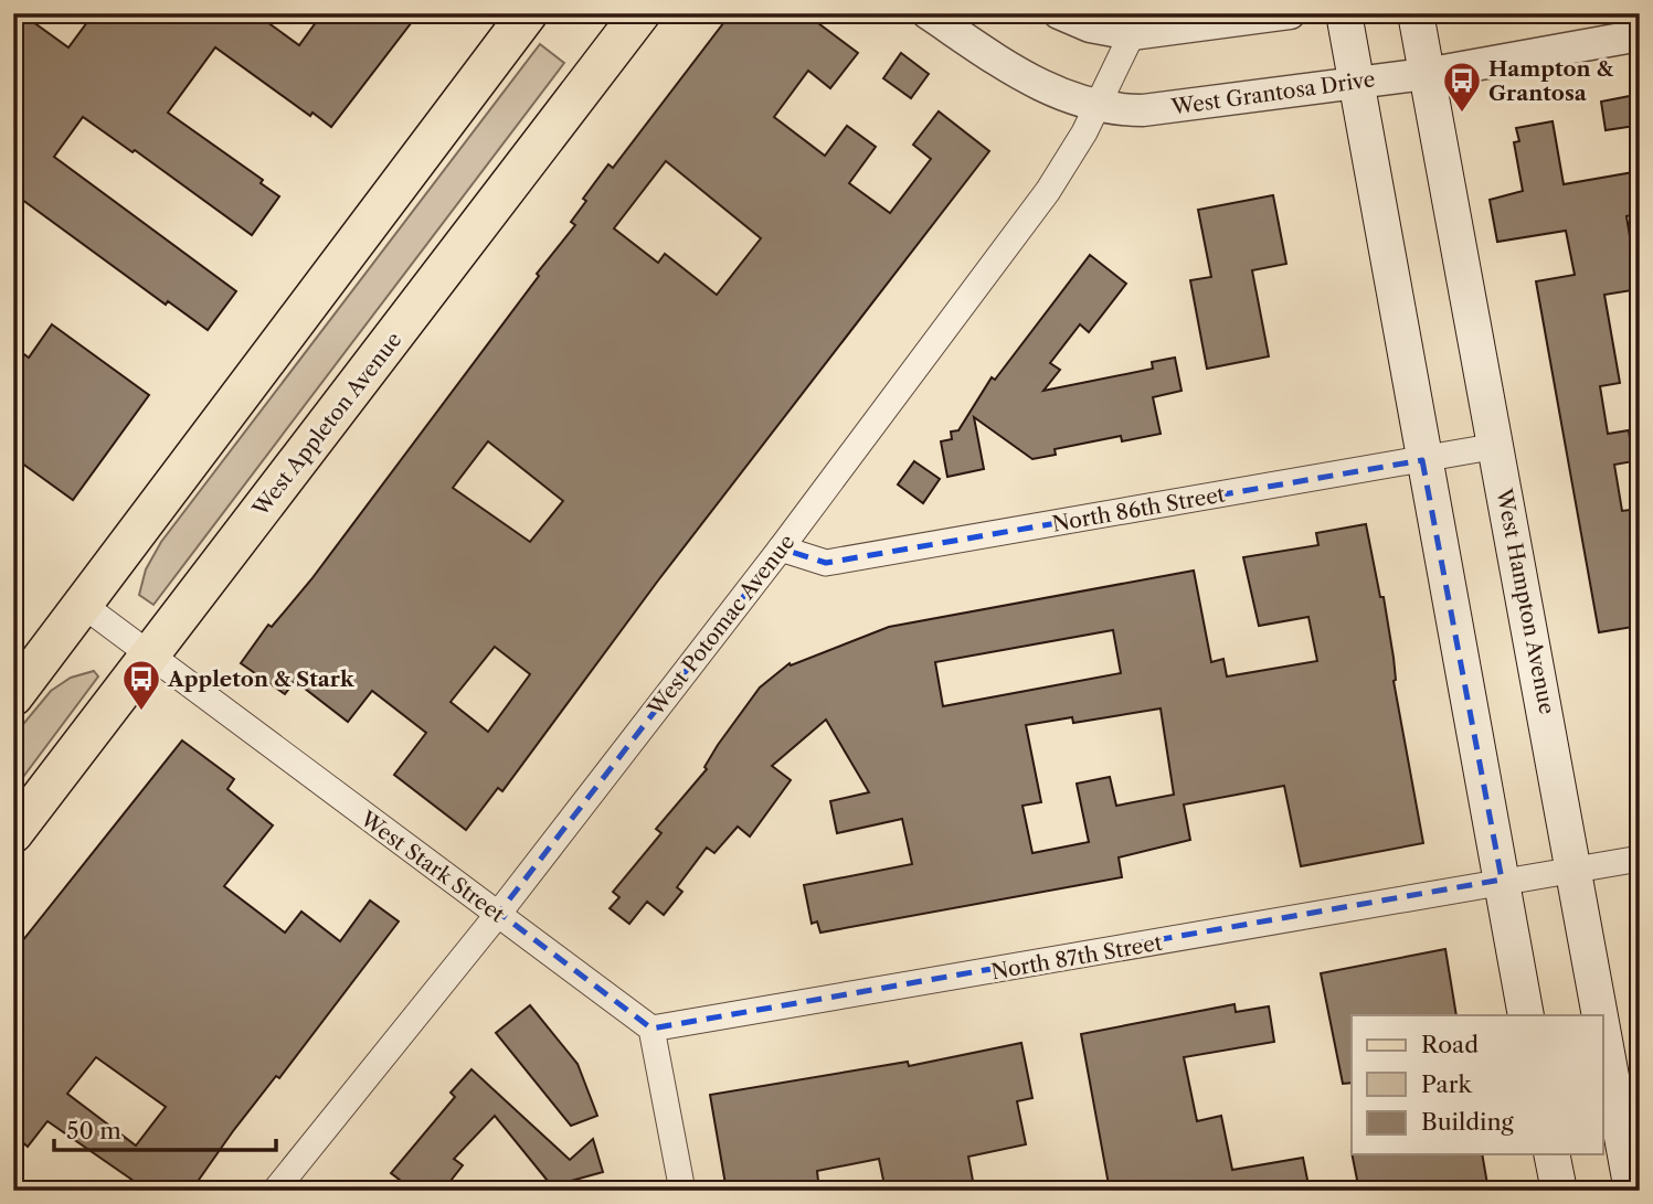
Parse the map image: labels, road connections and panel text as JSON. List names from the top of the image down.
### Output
{
  "streets": {
    "main road": ["West Appleton Avenue", "West Hampton Avenue"],
    "street": [
      "West Grantosa Drive",
      "North 86th Street",
      "West Potomac Avenue",
      "West Stark Street",
      "North 87th Street"
    ]
  },
  "crossings": [
    ["West Grantosa Drive", "West Hampton Avenue"],
    ["West Grantosa Drive", "West Potomac Avenue"],
    ["West Appleton Avenue", "West Stark Street"],
    ["North 86th Street", "West Hampton Avenue"],
    ["North 86th Street", "West Potomac Avenue"],
    ["West Hampton Avenue", "North 87th Street"],
    ["West Potomac Avenue", "West Stark Street"],
    ["West Stark Street", "North 87th Street"]
  ],
  "places": {
    "bus stop": ["Hampton & Grantosa", "Appleton & Stark"]
  },
  "legend": ["Road", "Park", "Building"],
  "scale_bar": "50 m"
}
